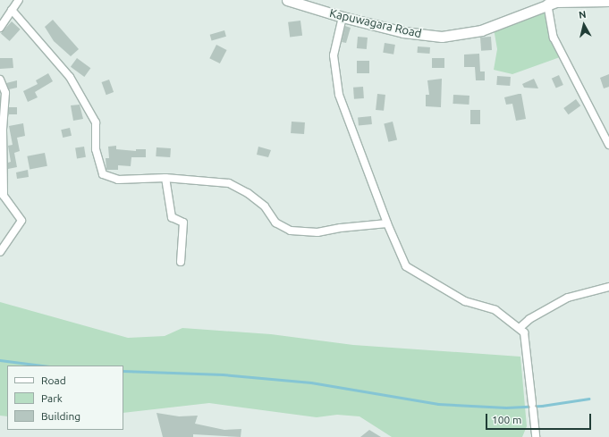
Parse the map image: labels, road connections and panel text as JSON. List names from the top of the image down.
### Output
{
  "streets": {
    "street": ["Kapuwagara Road"]
  },
  "legend": ["Road", "Park", "Building"],
  "scale_bar": "100 m",
  "north": "top"
}
